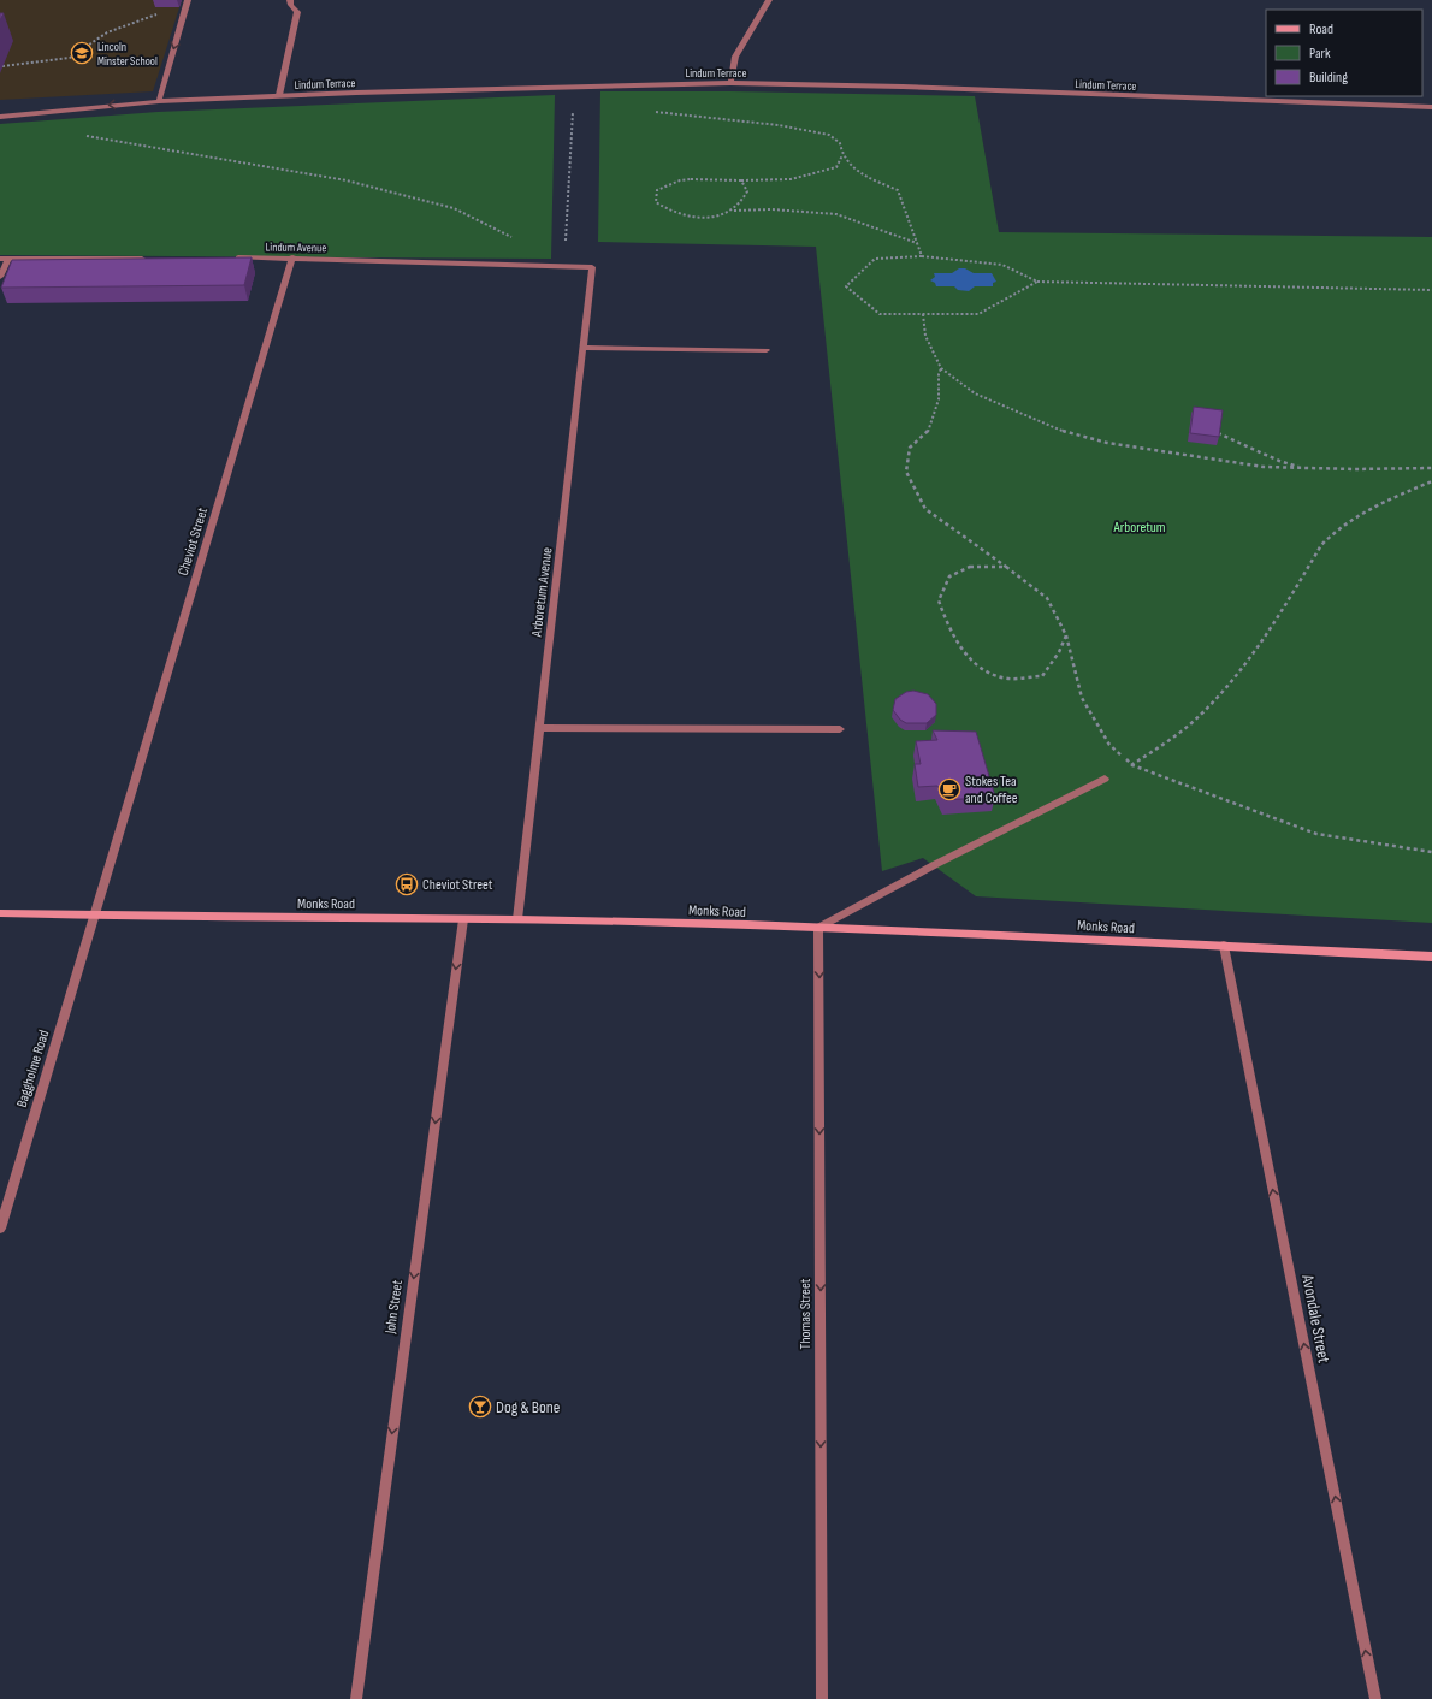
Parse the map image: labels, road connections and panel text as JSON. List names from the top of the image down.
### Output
{
  "streets": {
    "main road": ["Monks Road"],
    "street": [
      "Lindum Terrace",
      "Lindum Avenue",
      "Cheviot Street",
      "Arboretum Avenue",
      "Baggholme Road",
      "John Street",
      "Thomas Street",
      "Avondale Street"
    ]
  },
  "crossings": [
    ["Lindum Avenue", "Cheviot Street"],
    ["Lindum Avenue", "Arboretum Avenue"],
    ["Cheviot Street", "Monks Road"],
    ["Cheviot Street", "Baggholme Road"],
    ["Arboretum Avenue", "Monks Road"],
    ["Monks Road", "Baggholme Road"],
    ["Monks Road", "John Street"],
    ["Monks Road", "Thomas Street"],
    ["Monks Road", "Avondale Street"]
  ],
  "one_way": ["John Street", "Thomas Street", "Avondale Street"],
  "parks": ["Arboretum"],
  "places": {
    "school or university": ["Lincoln Minster School"],
    "cafe": ["Stokes Tea and Coffee"],
    "bus stop": ["Cheviot Street"],
    "bar": ["Dog & Bone"]
  },
  "legend": ["Road", "Park", "Building"]
}
